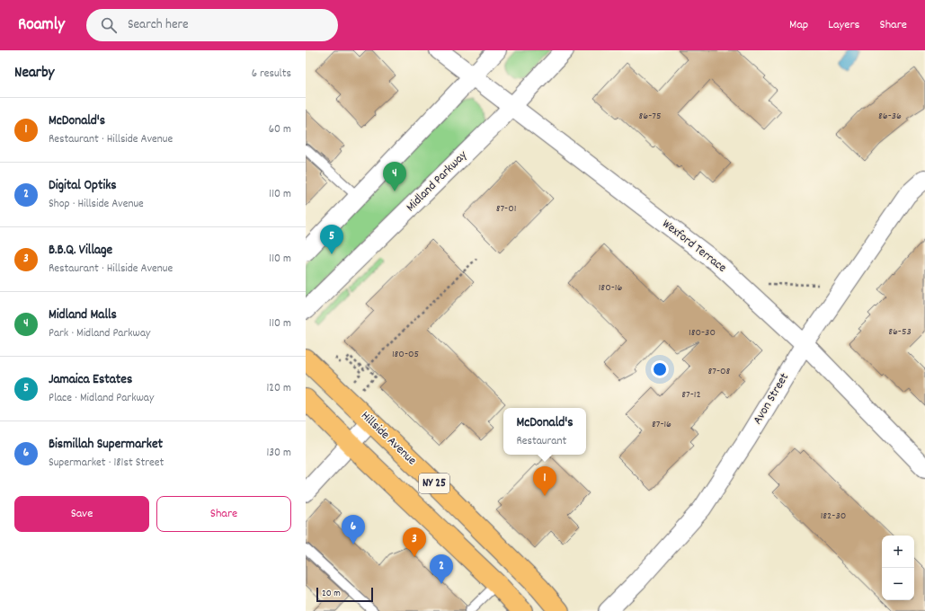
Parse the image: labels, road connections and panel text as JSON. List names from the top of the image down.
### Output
{
  "streets": {
    "main road": ["Hillside Avenue", "NY 25"],
    "street": ["Midland Parkway", "Wexford Terrace", "Avon Street"]
  },
  "crossings": [
    ["Midland Parkway", "Wexford Terrace"],
    ["Wexford Terrace", "Avon Street"]
  ],
  "house_numbers": [
    "86-75",
    "86-36",
    "87-01",
    "180-16",
    "86-53",
    "180-30",
    "180-05",
    "87-08",
    "87-12",
    "87-16",
    "182-30"
  ],
  "scale_bar": "20 m",
  "page": {
    "header": "Roamly",
    "search": "Search here",
    "nav": ["Map", "Layers", "Share"],
    "heading": ["Nearby", "6 results"],
    "list": [
      {
        "mark": "1",
        "name": "McDonald's",
        "note": "Restaurant · Hillside Avenue",
        "value": "60 m"
      },
      {
        "mark": "2",
        "name": "Digital Optiks",
        "note": "Shop · Hillside Avenue",
        "value": "110 m"
      },
      {
        "mark": "3",
        "name": "B.B.Q. Village",
        "note": "Restaurant · Hillside Avenue",
        "value": "110 m"
      },
      {
        "mark": "4",
        "name": "Midland Malls",
        "note": "Park · Midland Parkway",
        "value": "110 m"
      },
      {
        "mark": "5",
        "name": "Jamaica Estates",
        "note": "Place · Midland Parkway",
        "value": "120 m"
      },
      {
        "mark": "6",
        "name": "Bismillah Supermarket",
        "note": "Supermarket · 181st Street",
        "value": "130 m"
      }
    ],
    "pins": [
      "4",
      "5",
      "1",
      "6",
      "3",
      "2"
    ],
    "popup": ["McDonald's", "Restaurant"],
    "buttons": ["Save", "Share"],
    "map_buttons": ["+", "−"],
    "scale": "20 m"
  }
}
